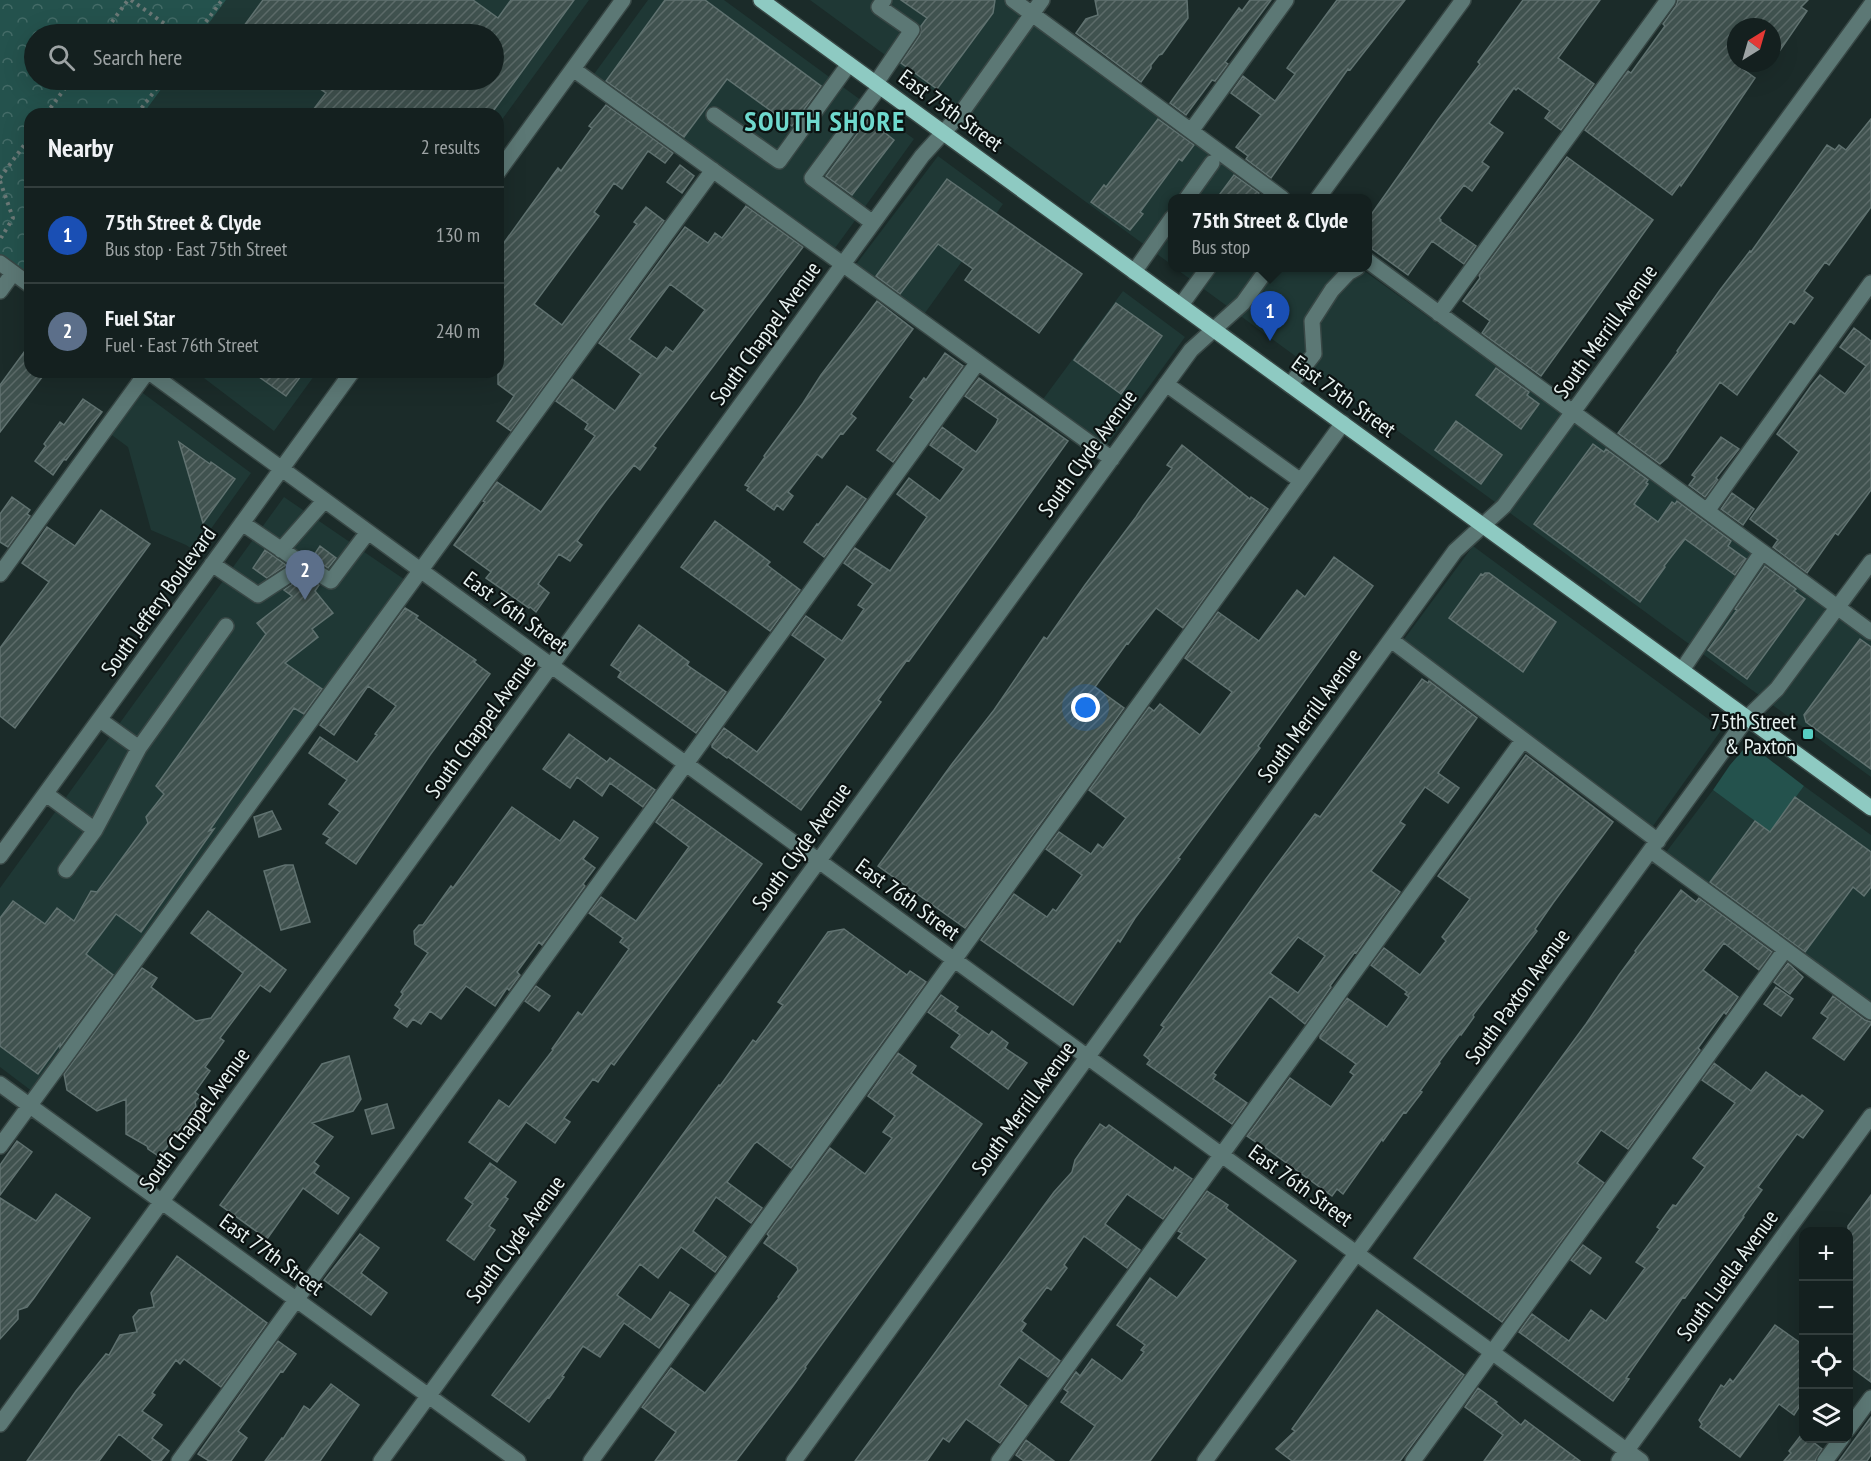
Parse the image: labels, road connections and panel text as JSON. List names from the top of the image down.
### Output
{
  "streets": {
    "main road": ["East 75th Street"],
    "street": [
      "South Merrill Avenue",
      "South Chappel Avenue",
      "South Clyde Avenue",
      "South Jeffery Boulevard",
      "East 76th Street",
      "South Paxton Avenue",
      "East 77th Street",
      "South Luella Avenue"
    ]
  },
  "crossings": [
    ["East 75th Street", "South Merrill Avenue"],
    ["East 75th Street", "South Chappel Avenue"],
    ["East 75th Street", "South Clyde Avenue"],
    ["East 75th Street", "South Paxton Avenue"],
    ["South Merrill Avenue", "East 76th Street"],
    ["South Chappel Avenue", "East 76th Street"],
    ["South Chappel Avenue", "East 77th Street"],
    ["South Clyde Avenue", "East 76th Street"],
    ["South Clyde Avenue", "East 77th Street"],
    ["South Jeffery Boulevard", "East 76th Street"],
    ["East 76th Street", "South Paxton Avenue"],
    ["East 76th Street", "South Luella Avenue"]
  ],
  "districts": ["SOUTH SHORE"],
  "places": {
    "transit": ["75th Street & Paxton"]
  },
  "north": "top right",
  "page": {
    "search": "Search here",
    "heading": ["Nearby", "2 results"],
    "list": [
      {
        "mark": "1",
        "name": "75th Street & Clyde",
        "note": "Bus stop · East 75th Street",
        "value": "130 m"
      },
      {
        "mark": "2",
        "name": "Fuel Star",
        "note": "Fuel · East 76th Street",
        "value": "240 m"
      }
    ],
    "popup": ["75th Street & Clyde", "Bus stop"],
    "pins": ["1", "2"],
    "map_buttons": ["+", "−"]
  }
}
